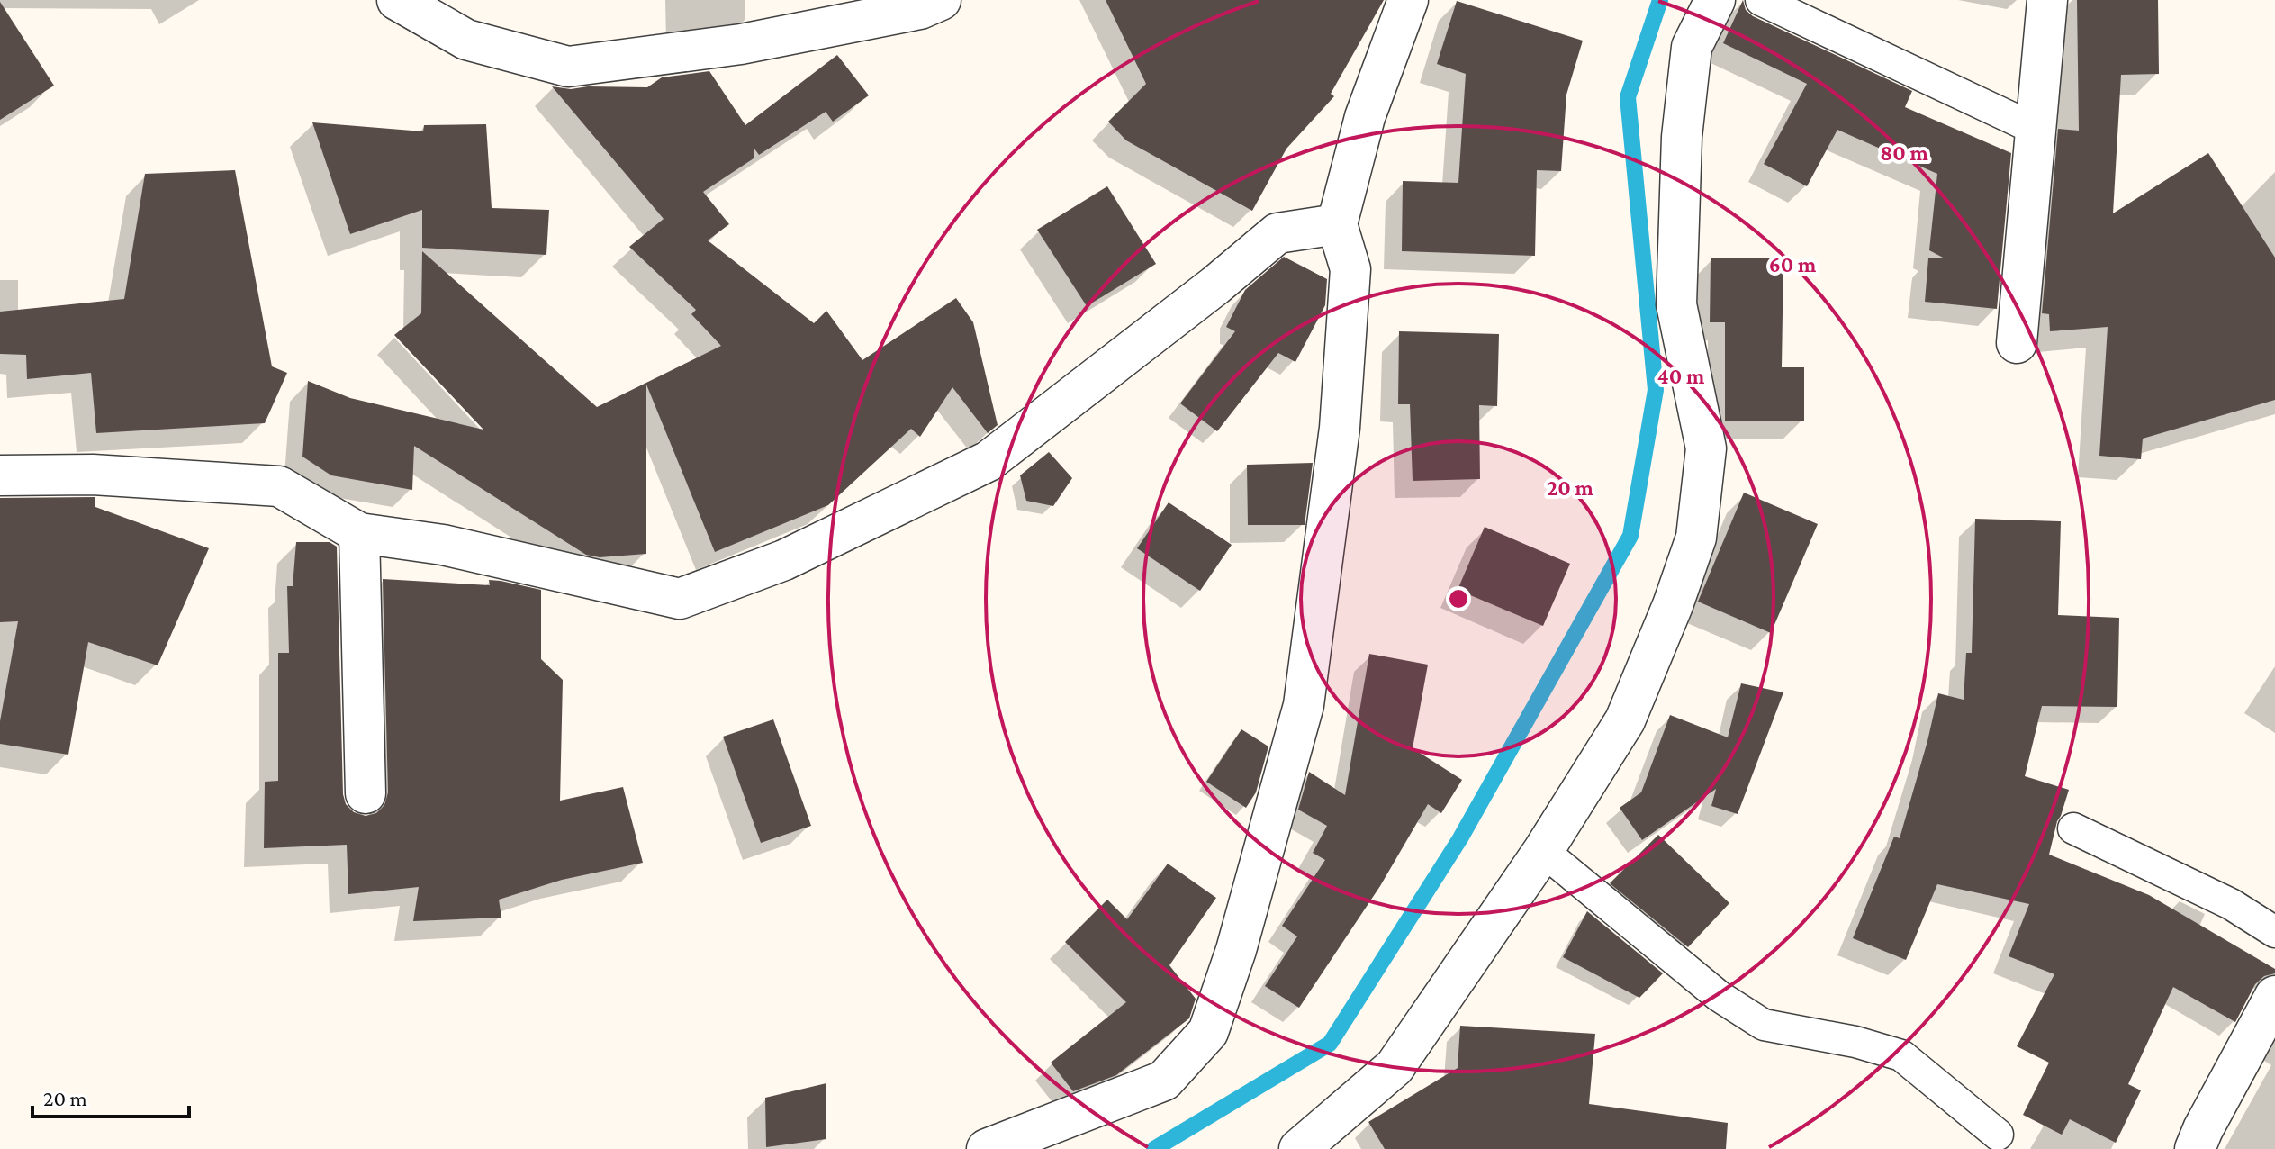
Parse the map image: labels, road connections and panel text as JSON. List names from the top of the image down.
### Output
{
  "scale_bar": "20 m",
  "rings": [
    "80 m",
    "60 m",
    "40 m",
    "20 m"
  ]
}
